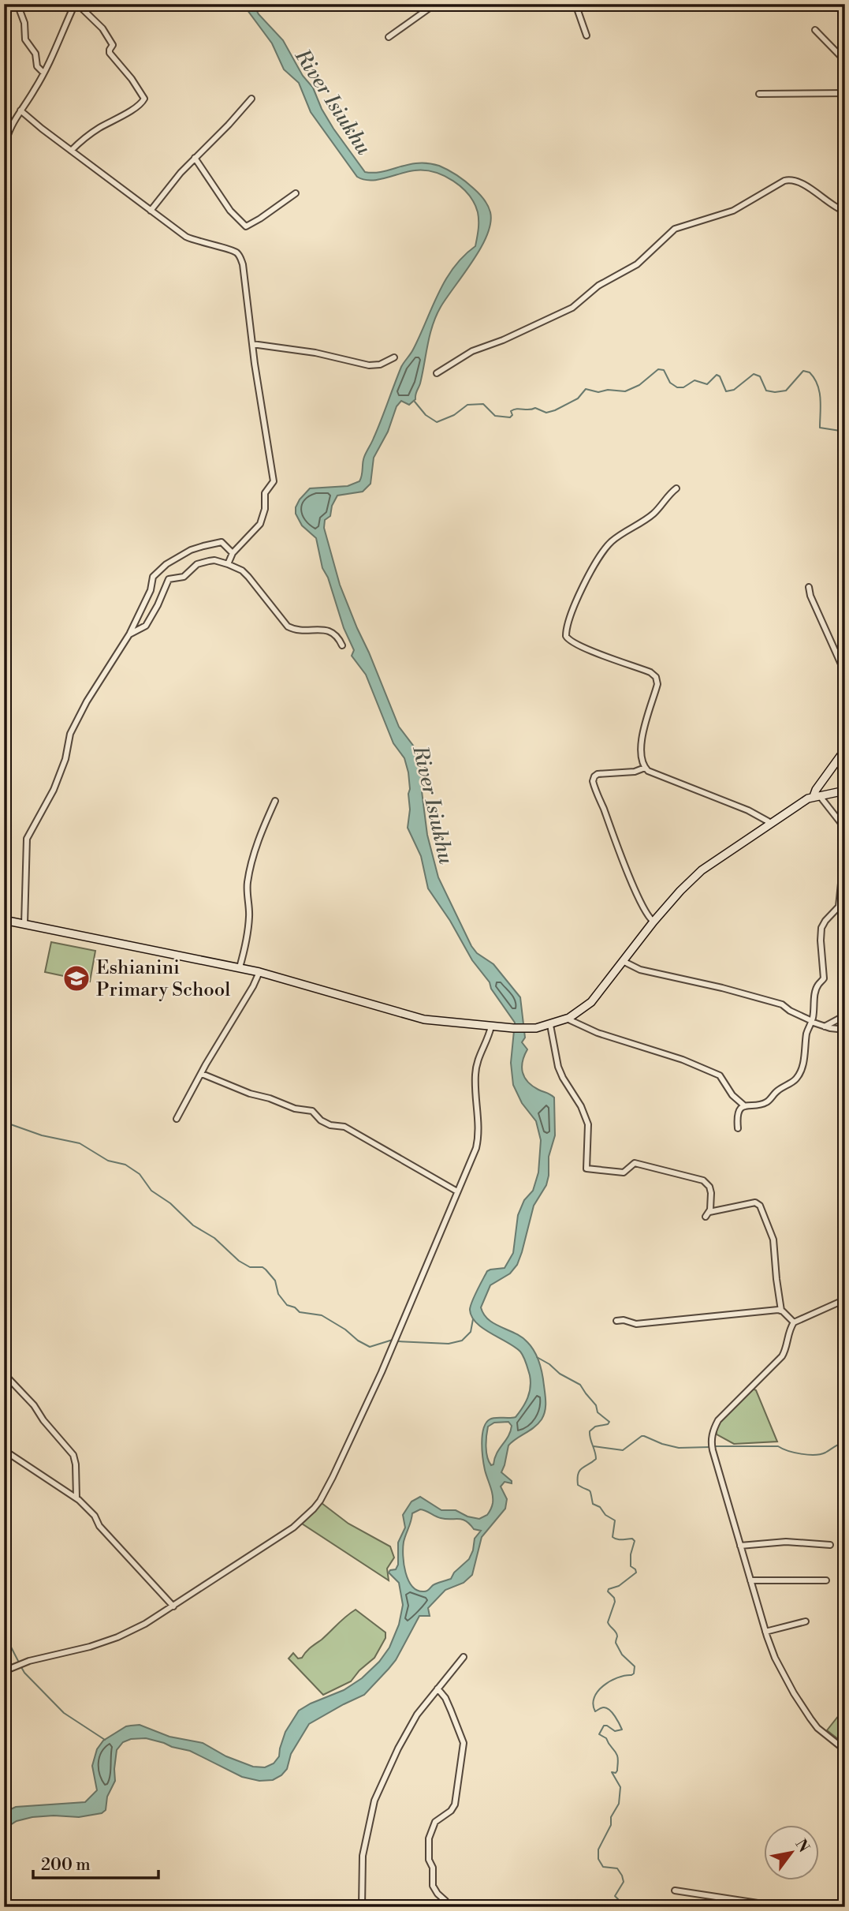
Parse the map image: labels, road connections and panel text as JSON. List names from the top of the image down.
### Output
{
  "water": ["River Isiukhu"],
  "places": {
    "school or university": ["Eshianini Primary School"]
  },
  "scale_bar": "200 m",
  "north": "top right"
}
